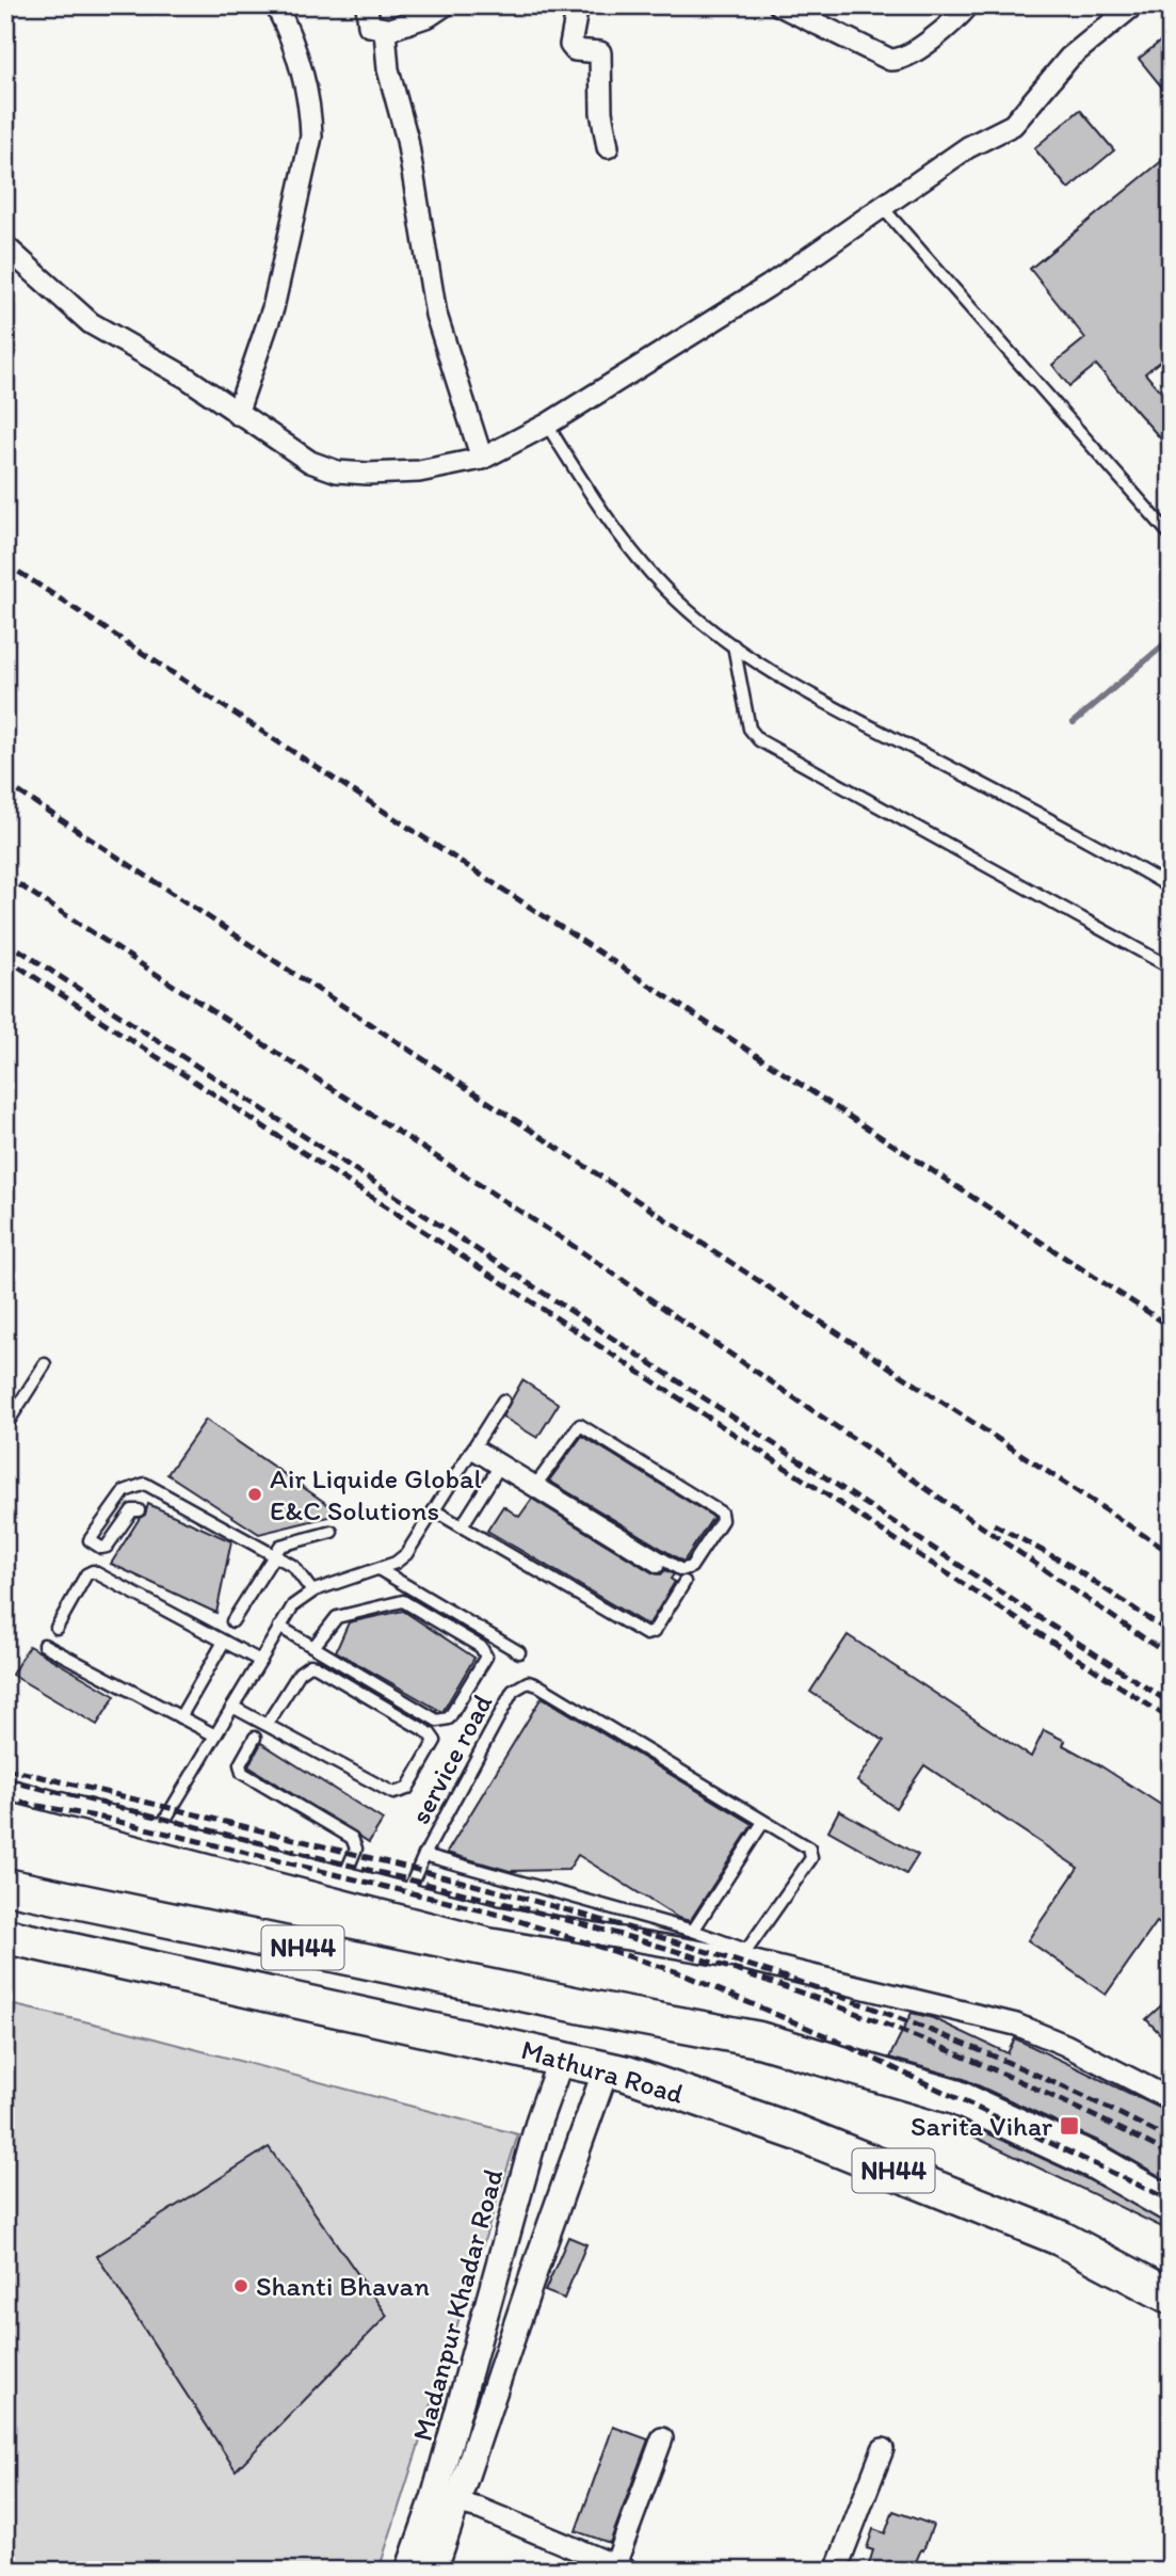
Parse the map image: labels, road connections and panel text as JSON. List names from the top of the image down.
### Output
{
  "streets": {
    "highway": ["NH44", "Mathura Road"],
    "street": ["Madanpur Khadar Road"],
    "lane": ["service road"]
  },
  "crossings": [
    ["Mathura Road", "Madanpur Khadar Road"]
  ],
  "places": {
    "other": ["Air Liquide Global E&C Solutions", "Shanti Bhavan"],
    "transit": ["Sarita Vihar"]
  }
}
